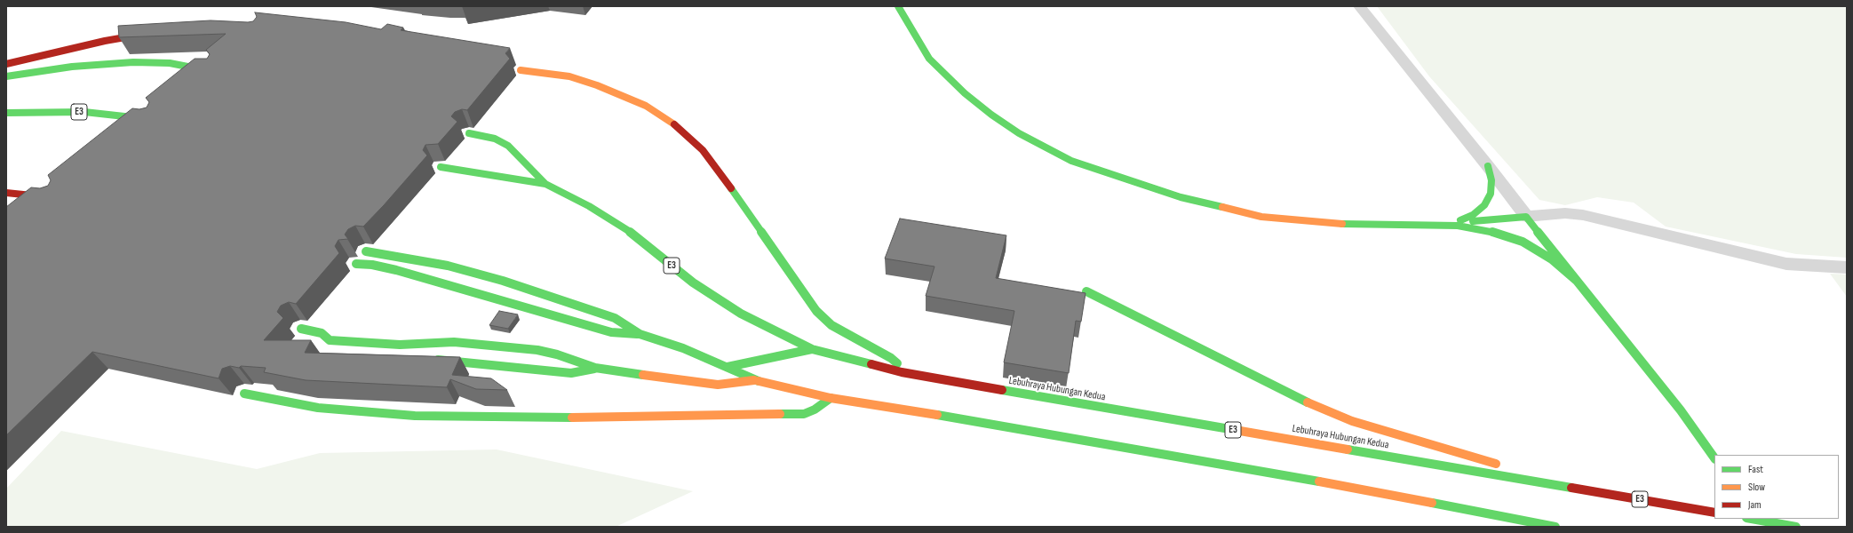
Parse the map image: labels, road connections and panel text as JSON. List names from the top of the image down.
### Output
{
  "streets": {
    "main road": ["E3", "Lebuhraya Hubungan Kedua"]
  },
  "legend": ["Fast", "Slow", "Jam"]
}
